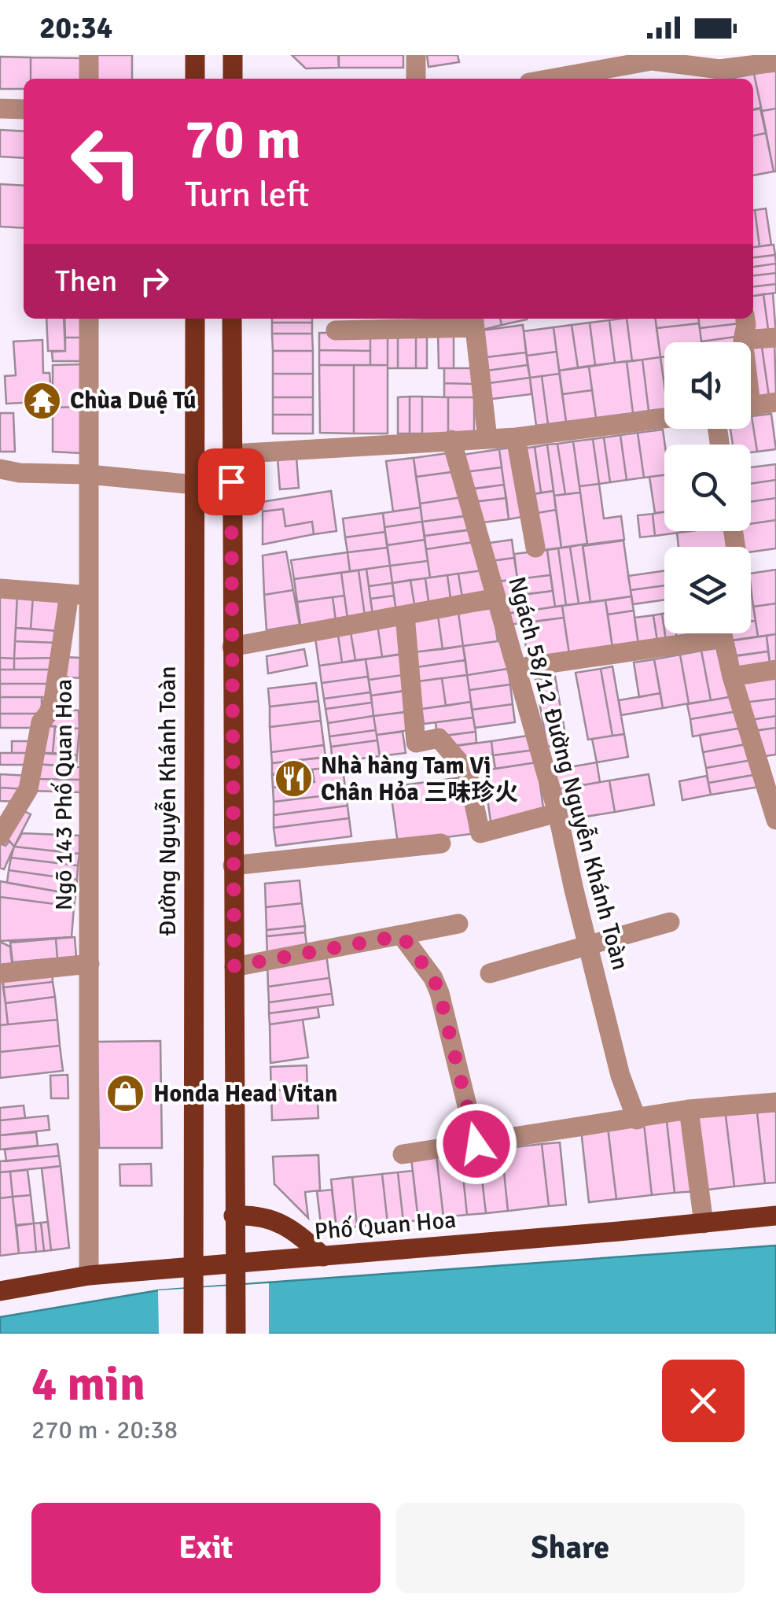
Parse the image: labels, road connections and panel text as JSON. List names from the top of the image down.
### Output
{
  "streets": {
    "main road": ["Đường Nguyễn Khánh Toàn", "Phố Quan Hoa"],
    "street": ["Ngách 58/12 Đường Nguyễn Khánh Toàn", "Ngõ 143 Phố Quan Hoa"]
  },
  "crossings": [
    ["Ngõ 143 Phố Quan Hoa", "Phố Quan Hoa"],
    ["Đường Nguyễn Khánh Toàn", "Phố Quan Hoa"]
  ],
  "places": {
    "temple": ["Chùa Duệ Tú"],
    "restaurant": ["Nhà hàng Tam Vị Chân Hỏa 三味珍火"],
    "shop": ["Honda Head Vitan"]
  },
  "page": {
    "status": "20:34",
    "turn": ["70 m", "Turn left"],
    "then": "Then",
    "heading": ["4 min", "270 m · 20:38"],
    "buttons": ["Exit", "Share"]
  }
}
